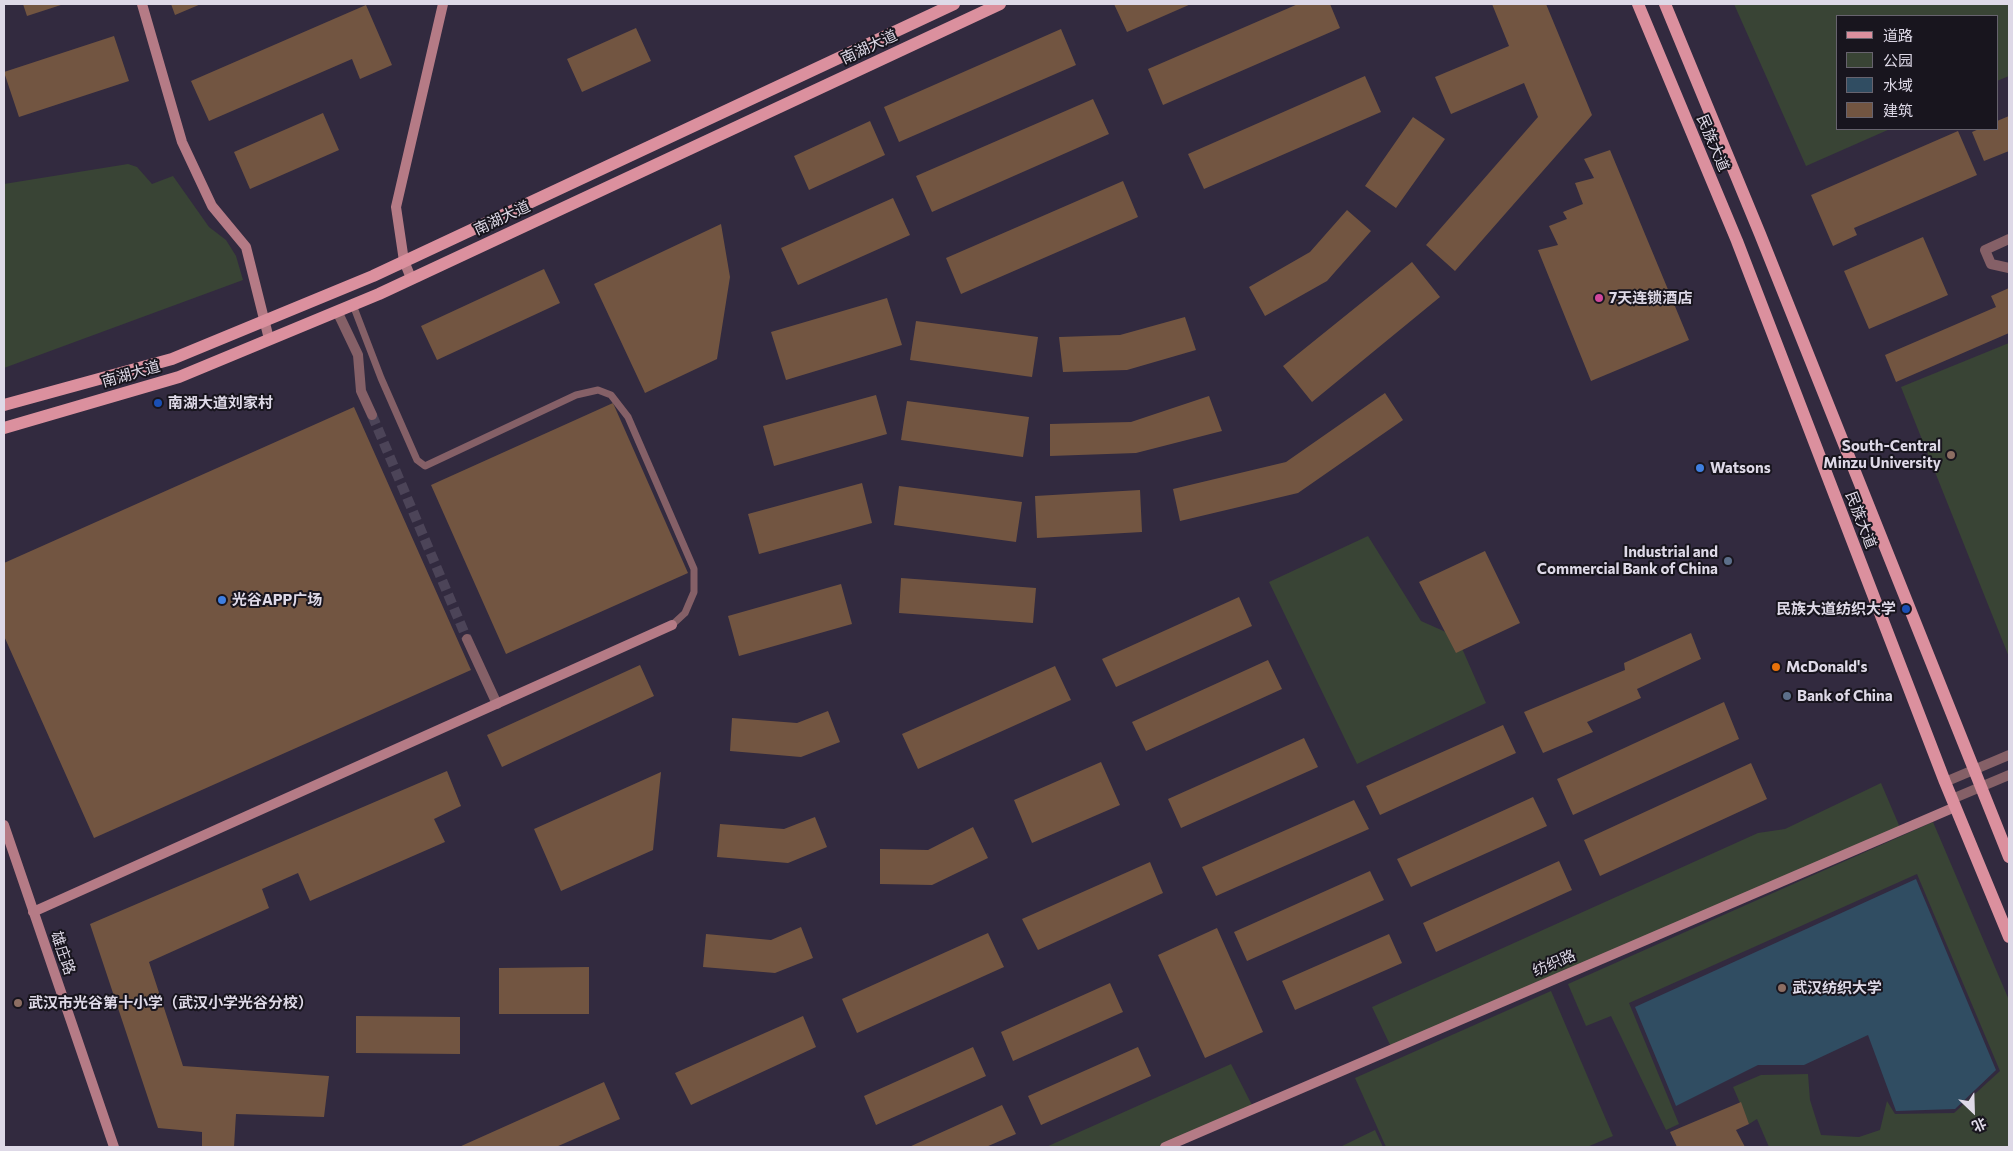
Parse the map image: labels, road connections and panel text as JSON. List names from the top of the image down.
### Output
{
  "streets": {
    "main road": ["南湖大道", "民族大道"],
    "street": ["雄庄路", "纺织路"]
  },
  "crossings": [
    ["民族大道", "纺织路"]
  ],
  "places": [
    "7天连锁酒店",
    "南湖大道刘家村",
    "South-Central Minzu University",
    "Watsons",
    "Industrial and Commercial Bank of China",
    "光谷APP广场",
    "民族大道纺织大学",
    "McDonald's",
    "Bank of China",
    "武汉纺织大学",
    "武汉市光谷第十小学（武汉小学光谷分校）"
  ],
  "legend": [
    "道路",
    "公园",
    "水域",
    "建筑"
  ],
  "north": "bottom right"
}
